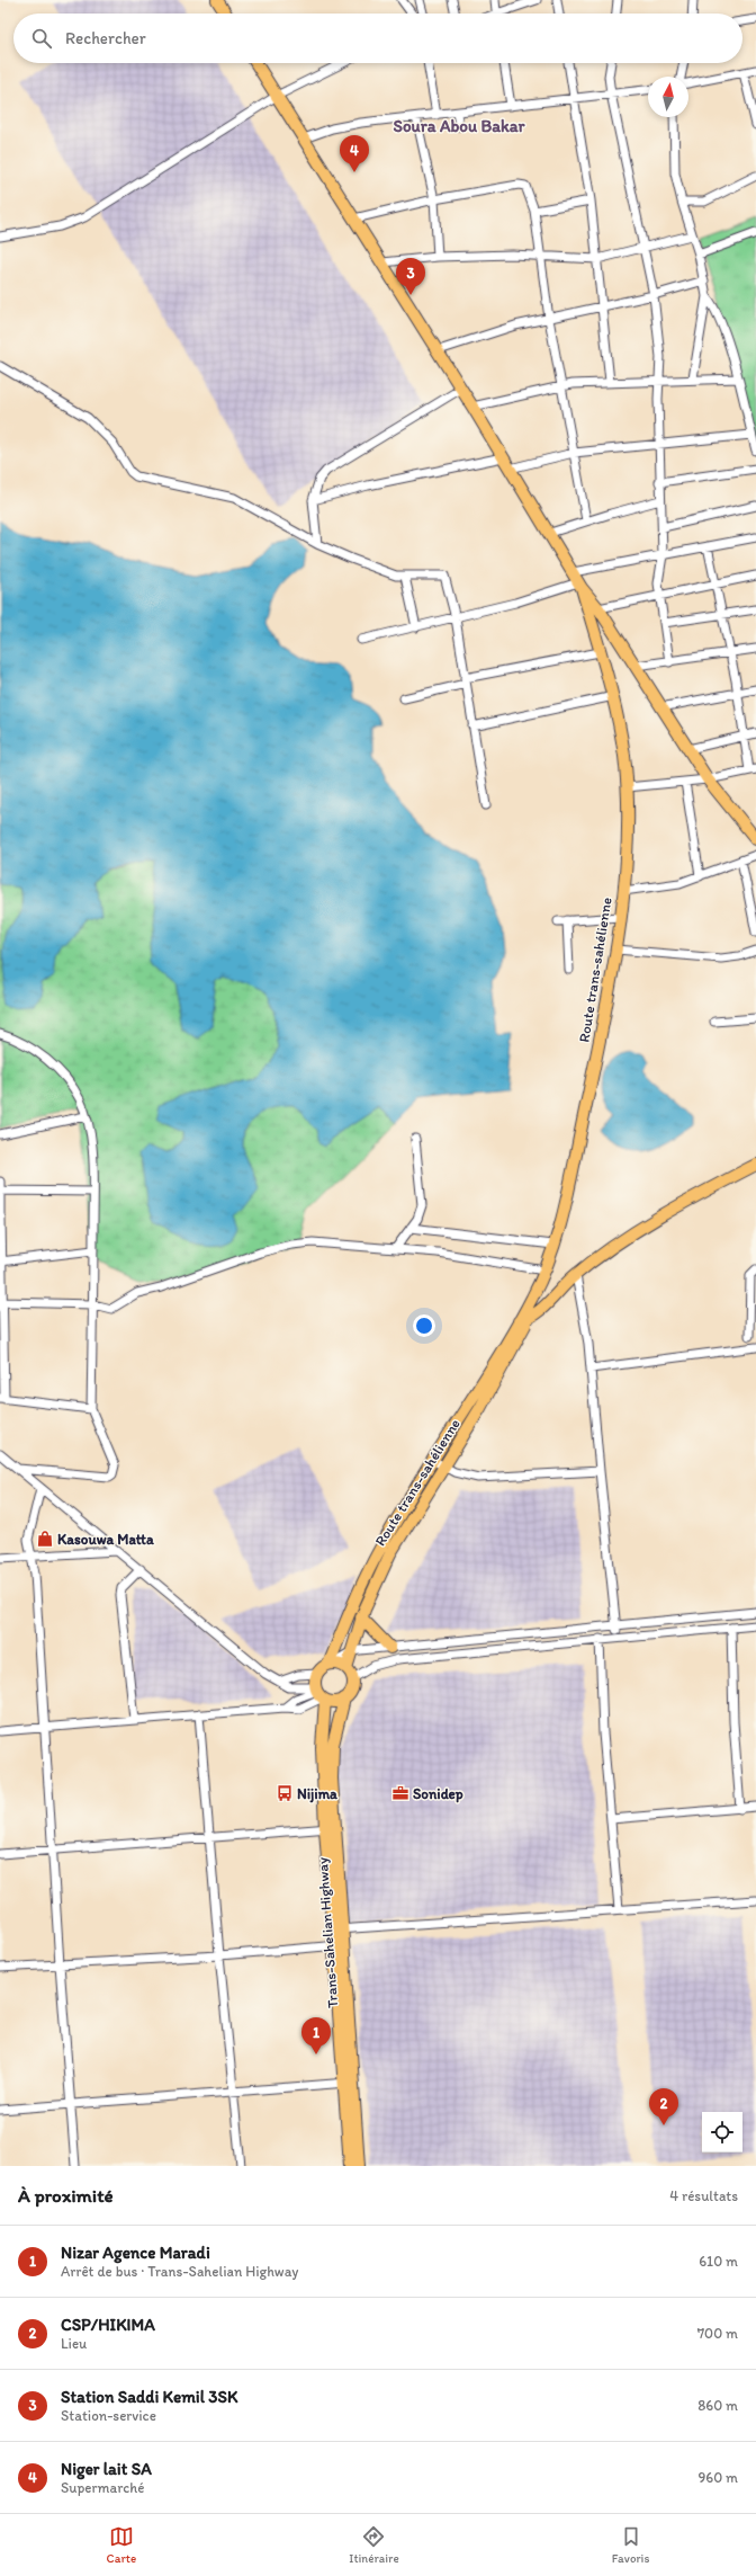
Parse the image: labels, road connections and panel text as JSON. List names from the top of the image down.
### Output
{
  "streets": {
    "highway": ["Route trans-sahélienne", "Trans-Sahelian Highway"]
  },
  "crossings": [
    ["Route trans-sahélienne", "Trans-Sahelian Highway"]
  ],
  "districts": ["Soura Abou Bakar"],
  "places": {
    "shop": ["Kasouwa Matta"],
    "bus stop": ["Nijima"],
    "office": ["Sonidep"]
  },
  "north": "top",
  "page": {
    "search": "Rechercher",
    "pins": [
      "4",
      "3",
      "1",
      "2"
    ],
    "heading": ["À proximité", "4 résultats"],
    "list": [
      {
        "mark": "1",
        "name": "Nizar Agence Maradi",
        "note": "Arrêt de bus · Trans-Sahelian Highway",
        "value": "610 m"
      },
      {
        "mark": "2",
        "name": "CSP/HIKIMA",
        "note": "Lieu",
        "value": "700 m"
      },
      {
        "mark": "3",
        "name": "Station Saddi Kemil 3SK",
        "note": "Station-service",
        "value": "860 m"
      },
      {
        "mark": "4",
        "name": "Niger lait SA",
        "note": "Supermarché",
        "value": "960 m"
      }
    ],
    "nav": ["Carte", "Itinéraire", "Favoris"]
  }
}
